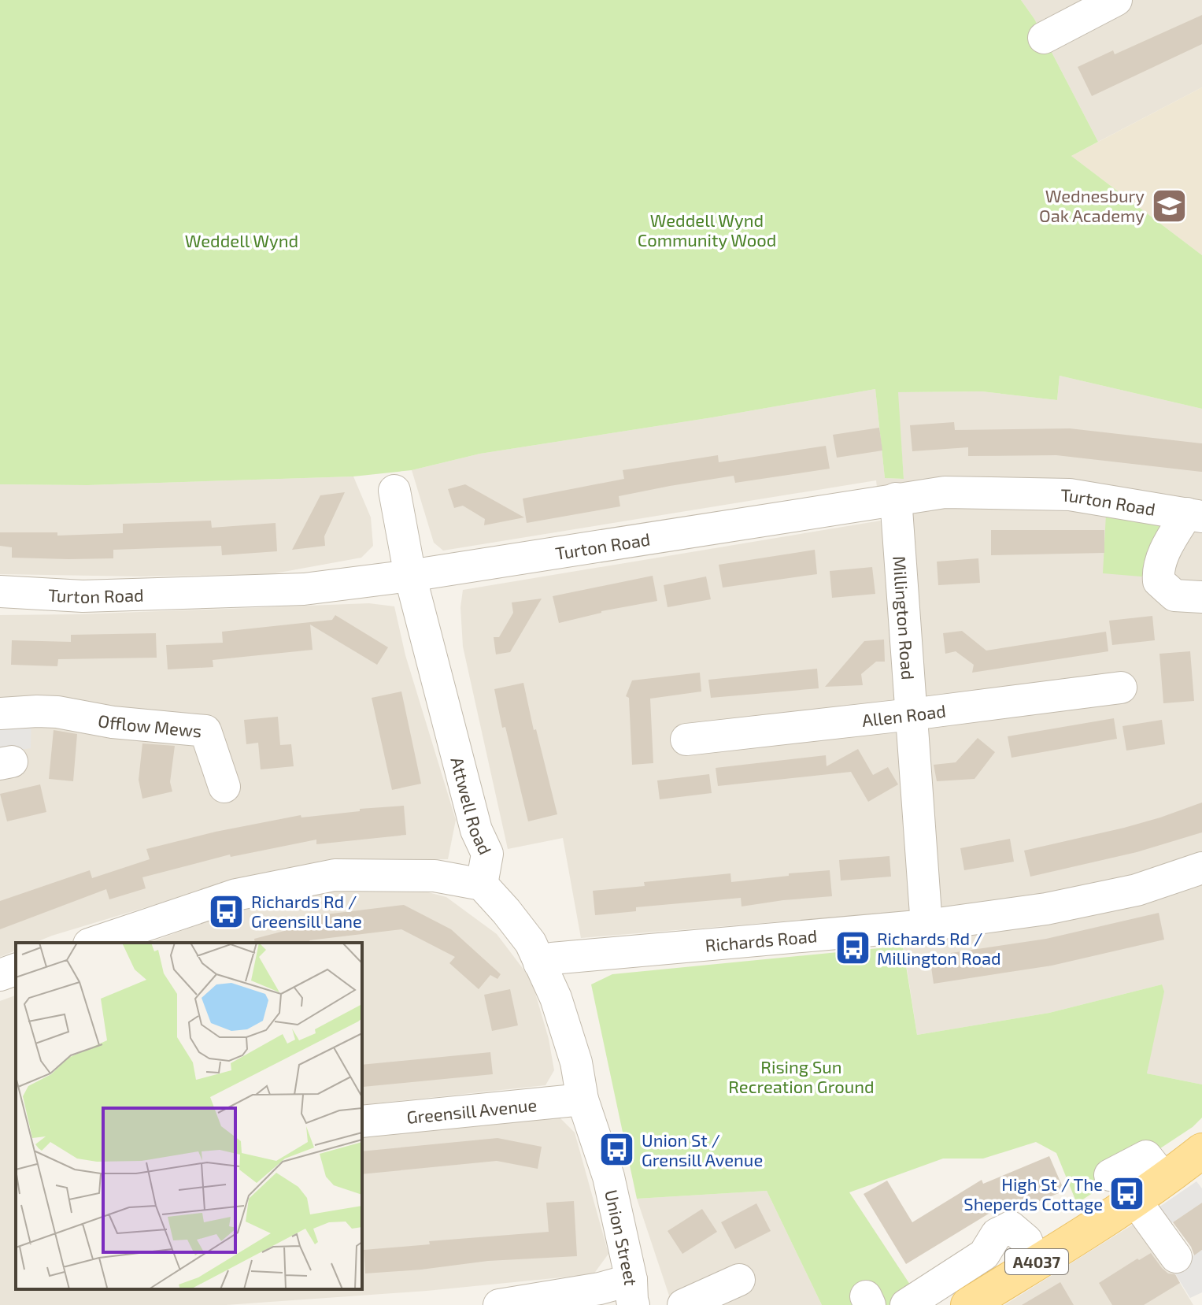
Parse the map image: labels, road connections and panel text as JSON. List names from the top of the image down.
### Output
{
  "streets": {
    "main road": ["A4037"],
    "street": [
      "Turton Road",
      "Millington Road",
      "Allen Road",
      "Offlow Mews",
      "Attwell Road",
      "Richards Road",
      "Greensill Avenue",
      "Union Street"
    ]
  },
  "crossings": [
    ["Turton Road", "Millington Road"],
    ["Turton Road", "Attwell Road"],
    ["Millington Road", "Allen Road"],
    ["Millington Road", "Richards Road"],
    ["Greensill Avenue", "Union Street"]
  ],
  "parks": ["Weddell Wynd Community Wood", "Weddell Wynd", "Rising Sun Recreation Ground"],
  "places": {
    "school or university": ["Wednesbury Oak Academy"],
    "bus stop": [
      "Richards Rd / Greensill Lane",
      "Richards Rd / Millington Road",
      "Union St / Grensill Avenue",
      "High St / The Sheperds Cottage"
    ]
  }
}
